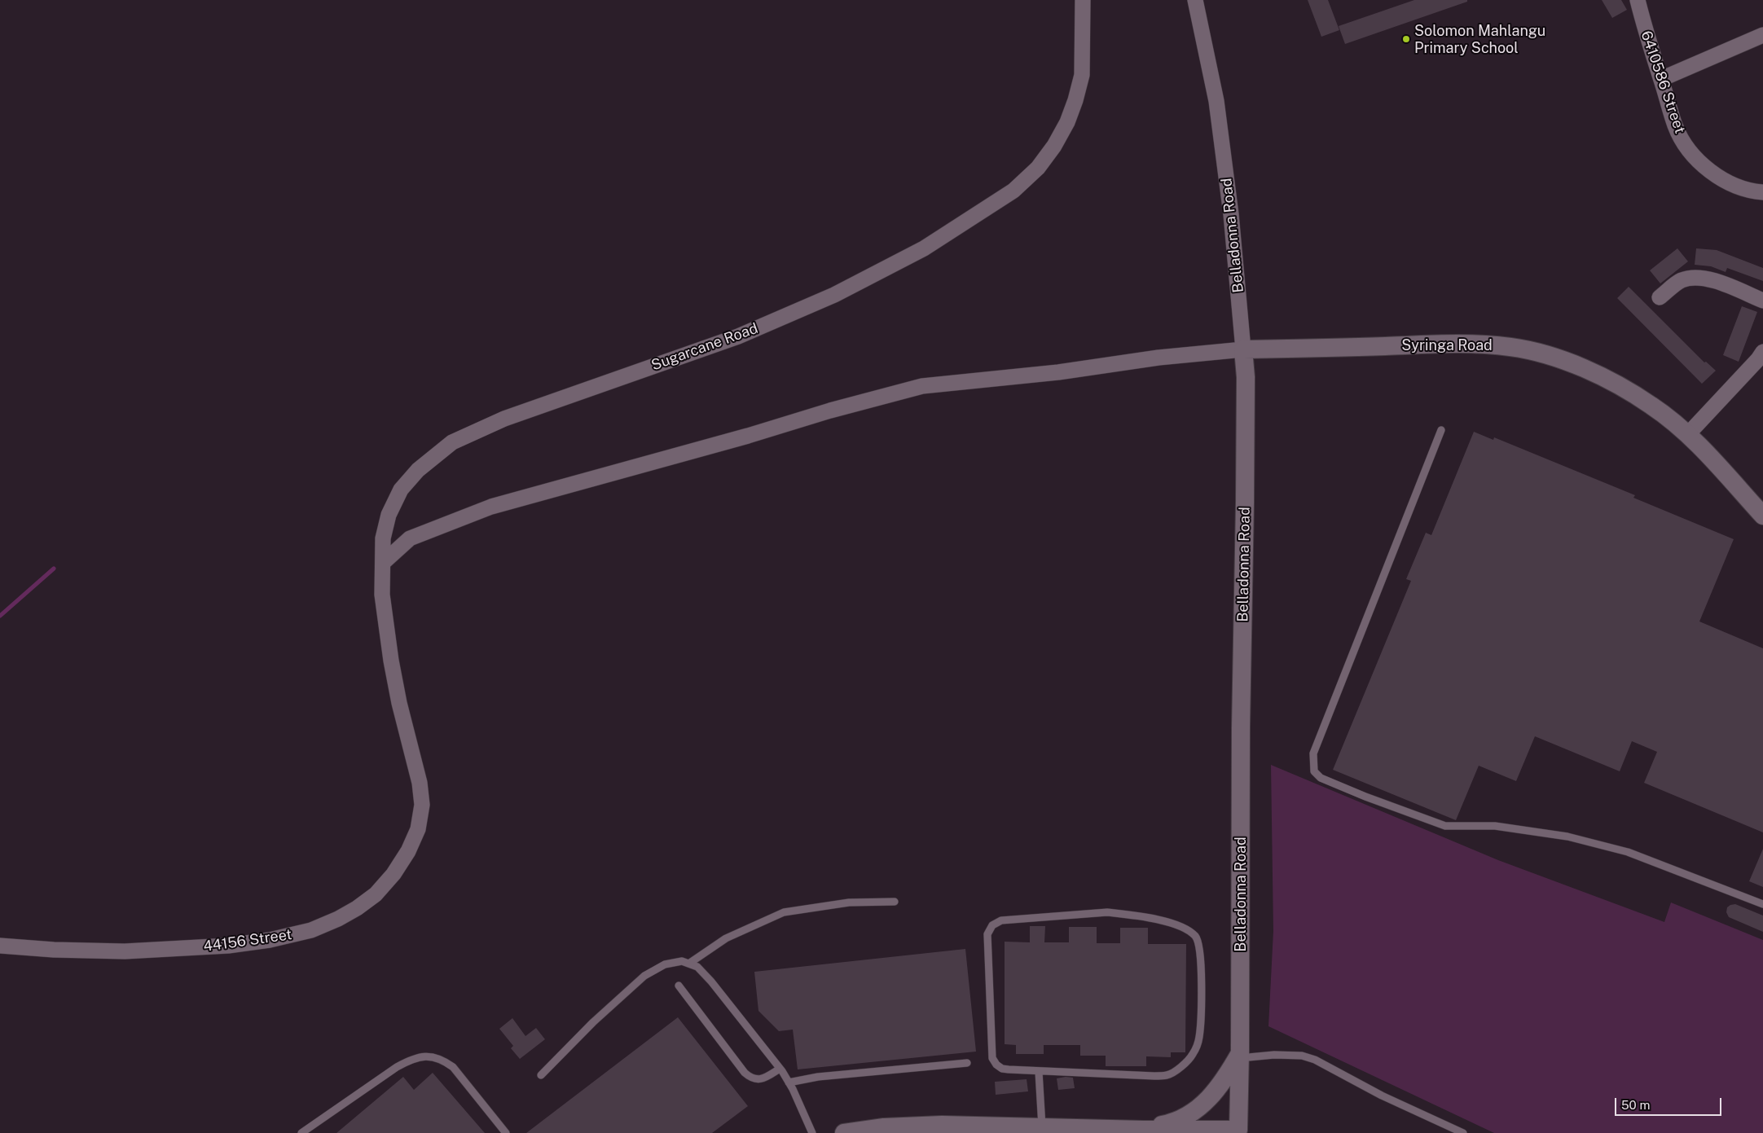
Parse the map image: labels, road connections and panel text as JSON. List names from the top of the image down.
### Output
{
  "streets": {
    "street": [
      "6410586 Street",
      "Belladonna Road",
      "Syringa Road",
      "Sugarcane Road",
      "44156 Street"
    ]
  },
  "crossings": [
    ["Belladonna Road", "Syringa Road"],
    ["Sugarcane Road", "44156 Street"]
  ],
  "places": ["Solomon Mahlangu Primary School"],
  "scale_bar": "50 m"
}
